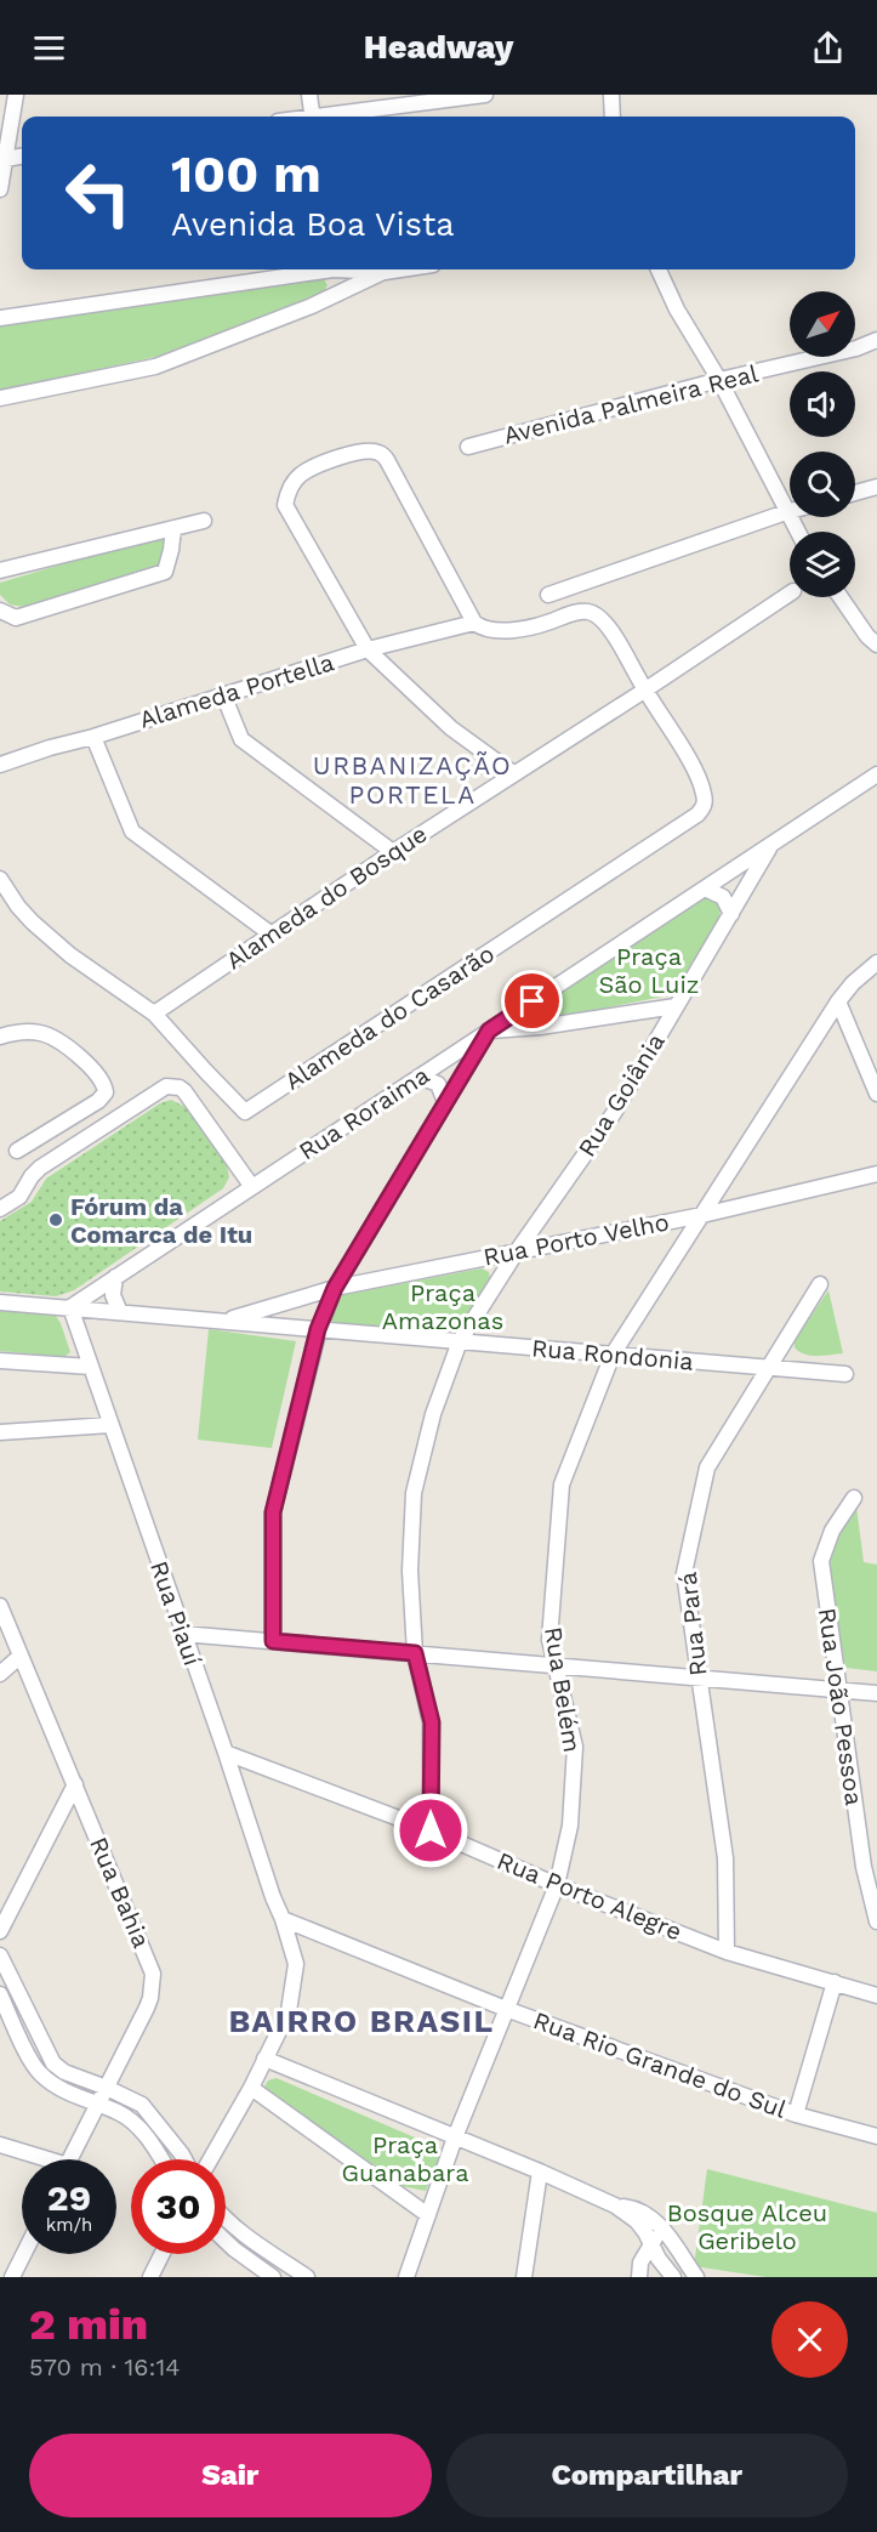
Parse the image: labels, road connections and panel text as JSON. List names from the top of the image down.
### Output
{
  "streets": {
    "street": [
      "Avenida Palmeira Real",
      "Alameda Portella",
      "Alameda do Bosque",
      "Alameda do Casarão",
      "Rua Goiânia",
      "Rua Roraima",
      "Rua Porto Velho",
      "Rua Rondonia",
      "Rua Piauí",
      "Rua Pará",
      "Rua Belém",
      "Rua João Pessoa",
      "Rua Bahia",
      "Rua Porto Alegre",
      "Rua Rio Grande do Sul"
    ]
  },
  "crossings": [
    ["Alameda do Bosque", "Alameda do Casarão"],
    ["Rua Goiânia", "Rua Roraima"],
    ["Rua Goiânia", "Rua Porto Velho"],
    ["Rua Goiânia", "Rua Rondonia"],
    ["Rua Goiânia", "Rua Porto Alegre"],
    ["Rua Roraima", "Rua Rondonia"],
    ["Rua Roraima", "Rua Piauí"],
    ["Rua Porto Velho", "Rua Rondonia"],
    ["Rua Porto Velho", "Rua Belém"],
    ["Rua Rondonia", "Rua Piauí"],
    ["Rua Rondonia", "Rua Pará"],
    ["Rua Rondonia", "Rua Belém"],
    ["Rua Piauí", "Rua Porto Alegre"],
    ["Rua Piauí", "Rua Rio Grande do Sul"],
    ["Rua Pará", "Rua Porto Alegre"],
    ["Rua Belém", "Rua Porto Alegre"],
    ["Rua Belém", "Rua Rio Grande do Sul"]
  ],
  "districts": ["URBANIZAÇÃO PORTELA", "BAIRRO BRASIL"],
  "parks": [
    "Praça São Luiz",
    "Praça Amazonas",
    "Praça Guanabara",
    "Bosque Alceu Geribelo"
  ],
  "places": ["Fórum da Comarca de Itu"],
  "north": "top right",
  "page": {
    "header": "Headway",
    "turn": ["100 m", "Avenida Boa Vista"],
    "speed": "29 km/h",
    "limit": "30",
    "heading": ["2 min", "570 m · 16:14"],
    "buttons": ["Sair", "Compartilhar"]
  }
}
